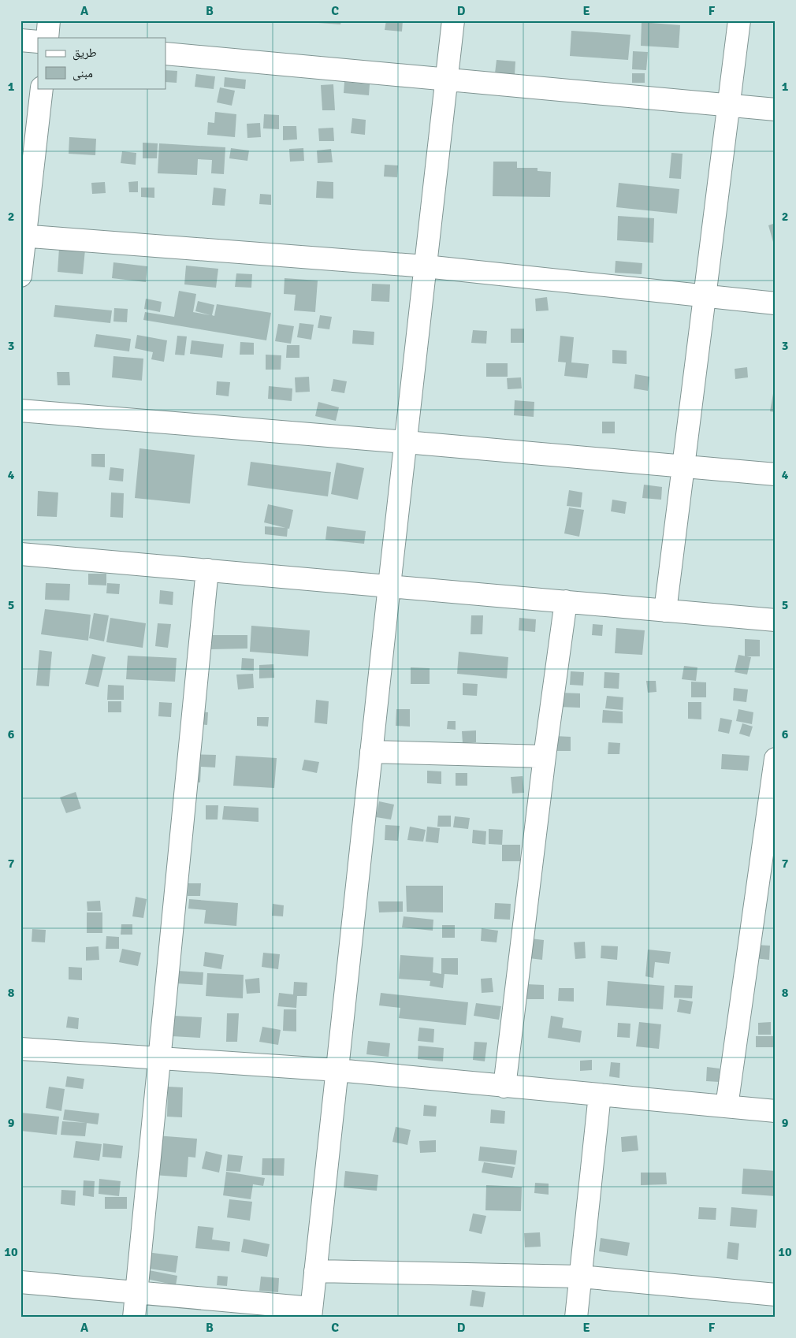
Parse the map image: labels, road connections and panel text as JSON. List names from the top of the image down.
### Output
{
  "legend": ["طريق", "مبنى"],
  "grid": {
    "columns": [
      "A",
      "B",
      "C",
      "D",
      "E",
      "F"
    ],
    "rows": [
      "1",
      "2",
      "3",
      "4",
      "5",
      "6",
      "7",
      "8",
      "9",
      "10"
    ]
  }
}
